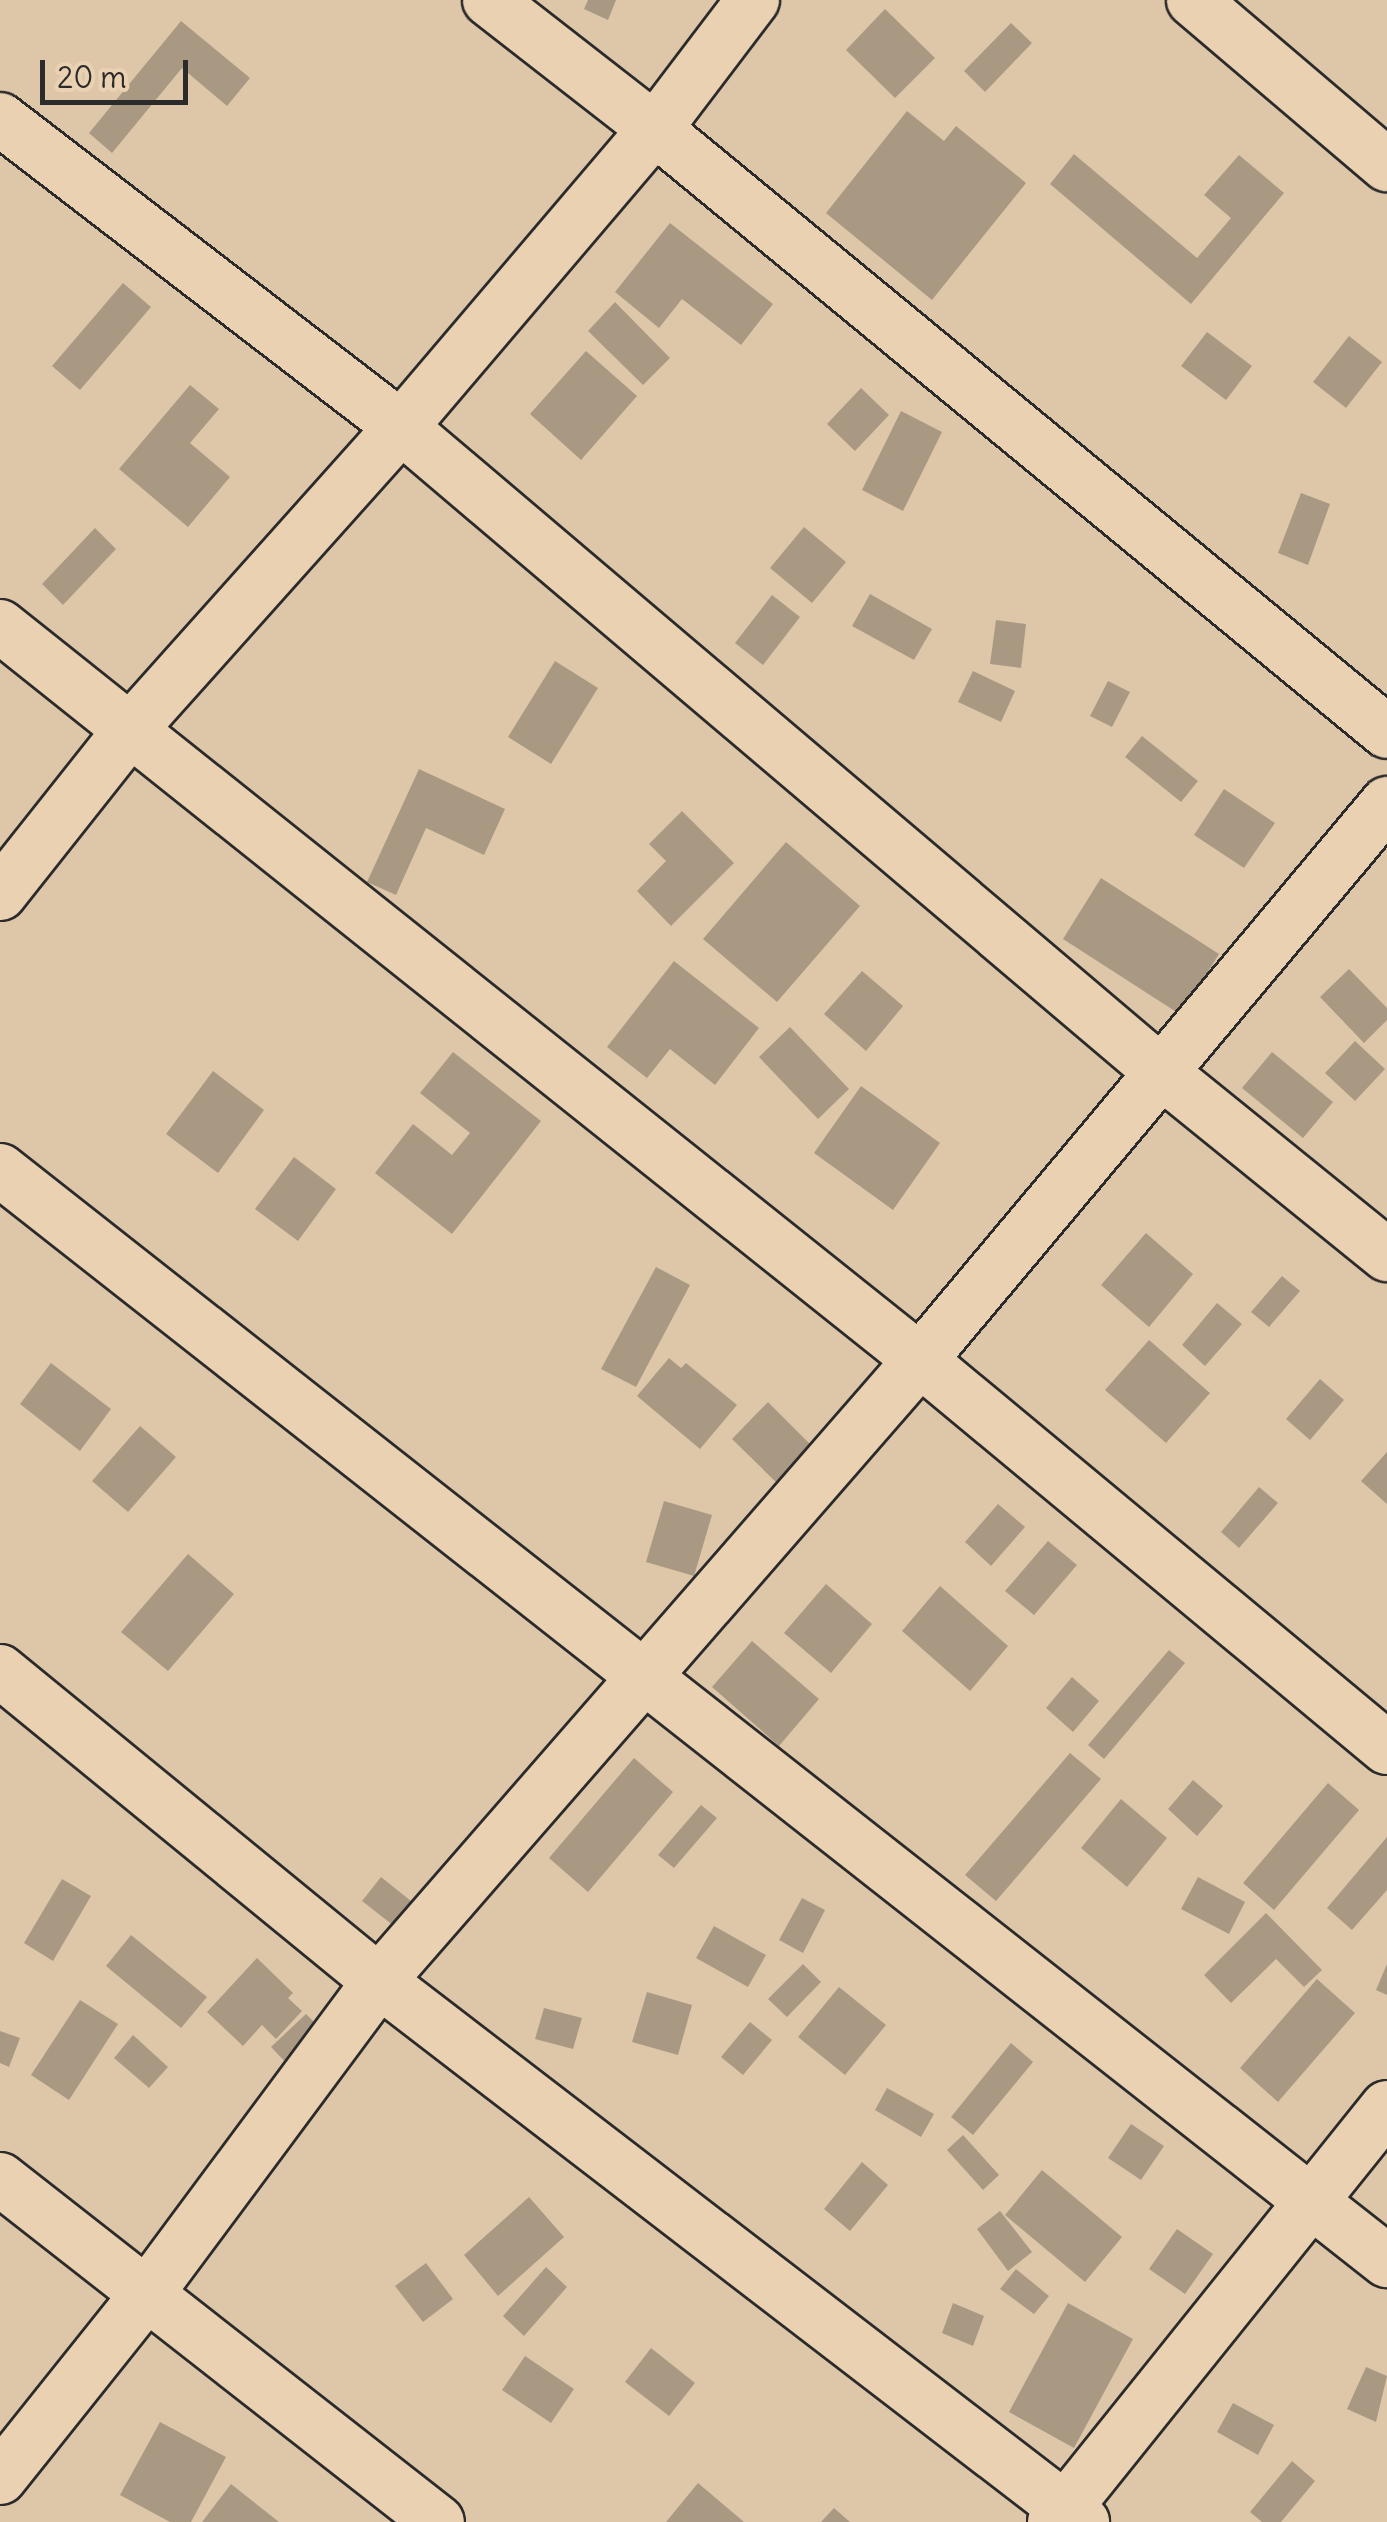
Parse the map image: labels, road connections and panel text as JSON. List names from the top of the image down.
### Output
{
  "scale_bar": "20 m"
}
